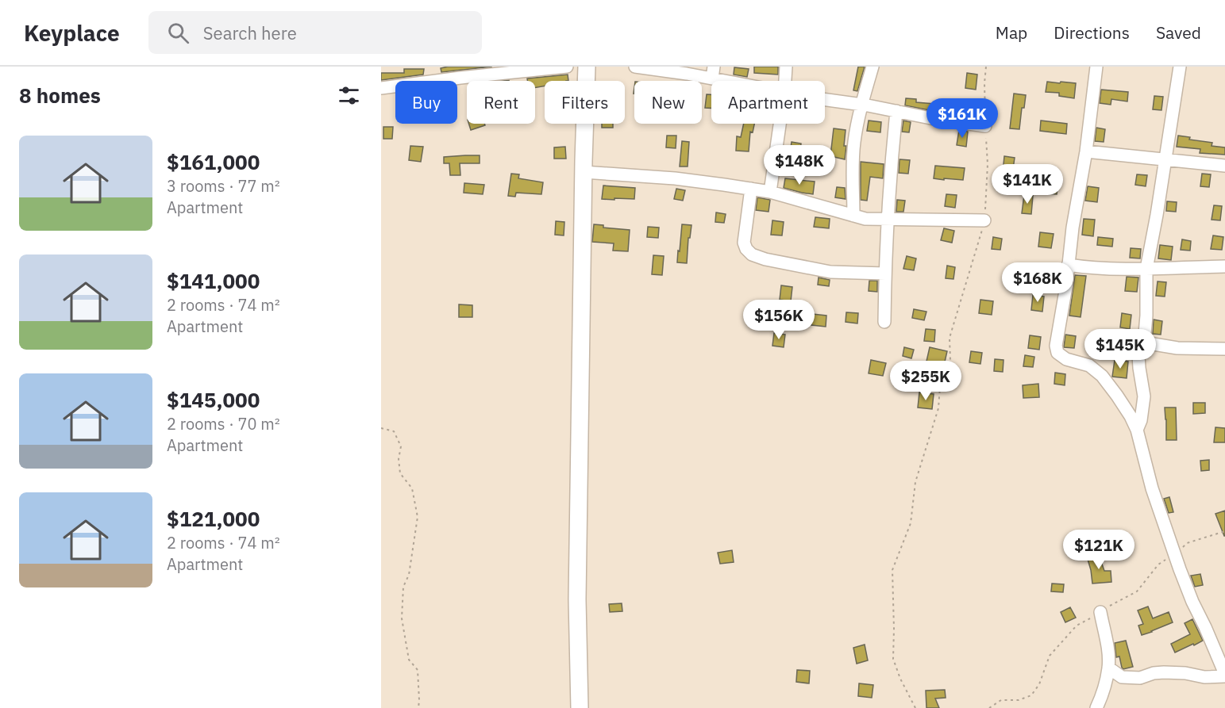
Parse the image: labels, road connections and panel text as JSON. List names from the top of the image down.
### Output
{
  "page": {
    "header": "Keyplace",
    "search": "Search here",
    "nav": ["Map", "Directions", "Saved"],
    "heading": "8 homes",
    "chip": [
      "Buy",
      "Rent",
      "Filters",
      "New",
      "Apartment"
    ],
    "price": [
      "$161K",
      "$148K",
      "$141K",
      "$168K",
      "$156K",
      "$145K",
      "$255K",
      "$121K"
    ],
    "list": [
      {
        "name": "$161,000",
        "note": "3 rooms · 77 m² · Apartment"
      },
      {
        "name": "$141,000",
        "note": "2 rooms · 74 m² · Apartment"
      },
      {
        "name": "$145,000",
        "note": "2 rooms · 70 m² · Apartment"
      },
      {
        "name": "$121,000",
        "note": "2 rooms · 74 m² · Apartment"
      }
    ]
  }
}
